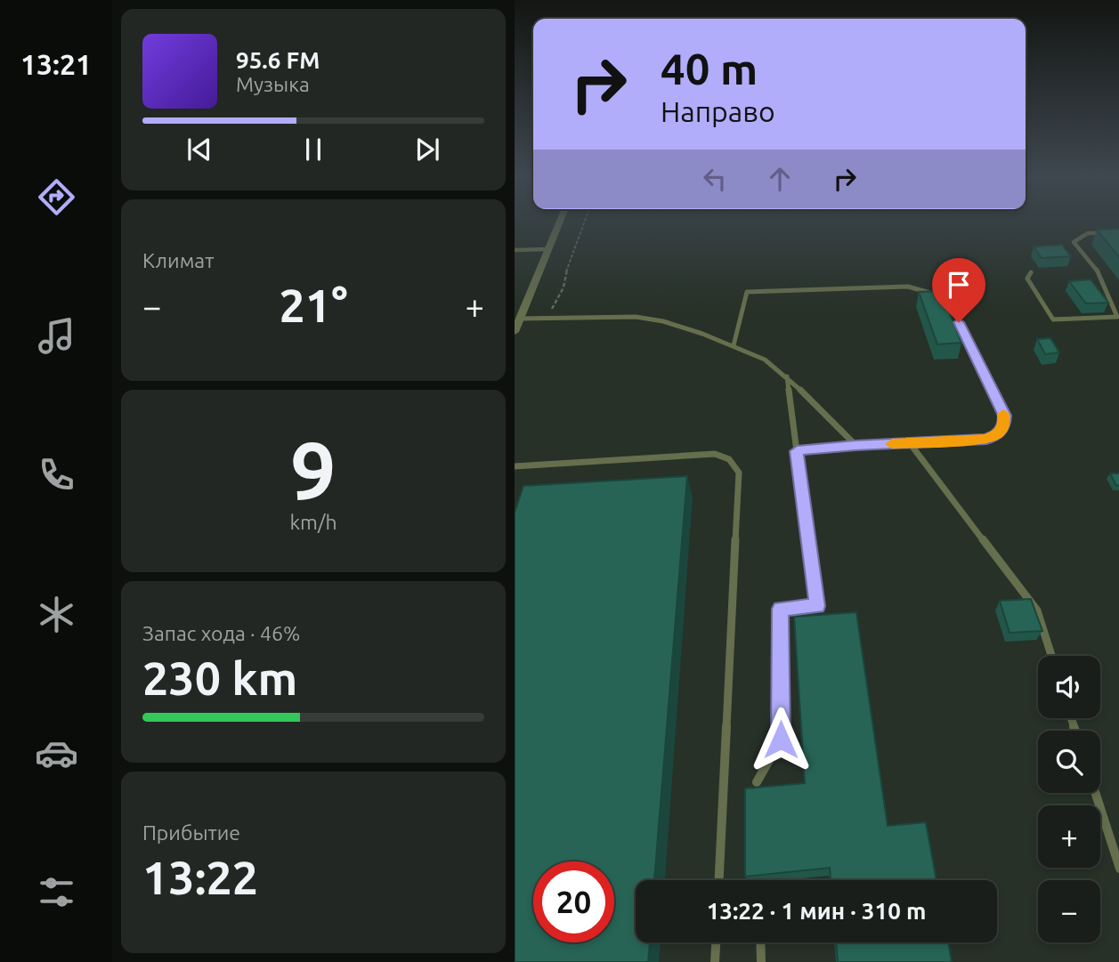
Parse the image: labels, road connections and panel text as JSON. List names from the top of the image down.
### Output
{
  "page": {
    "tabs": "13:21",
    "turn": ["40 m", "Направо"],
    "song": ["95.6 FM", "Музыка"],
    "tile": [
      "Климат",
      ["9", "km/h"],
      ["Запас хода · 46%", "230 km"],
      ["Прибытие", "13:22"]
    ],
    "heat": ["−", "21°", "+"],
    "map_buttons": ["+", "−"],
    "limit": "20",
    "trip": "13:22 · 1 мин · 310 m"
  }
}
